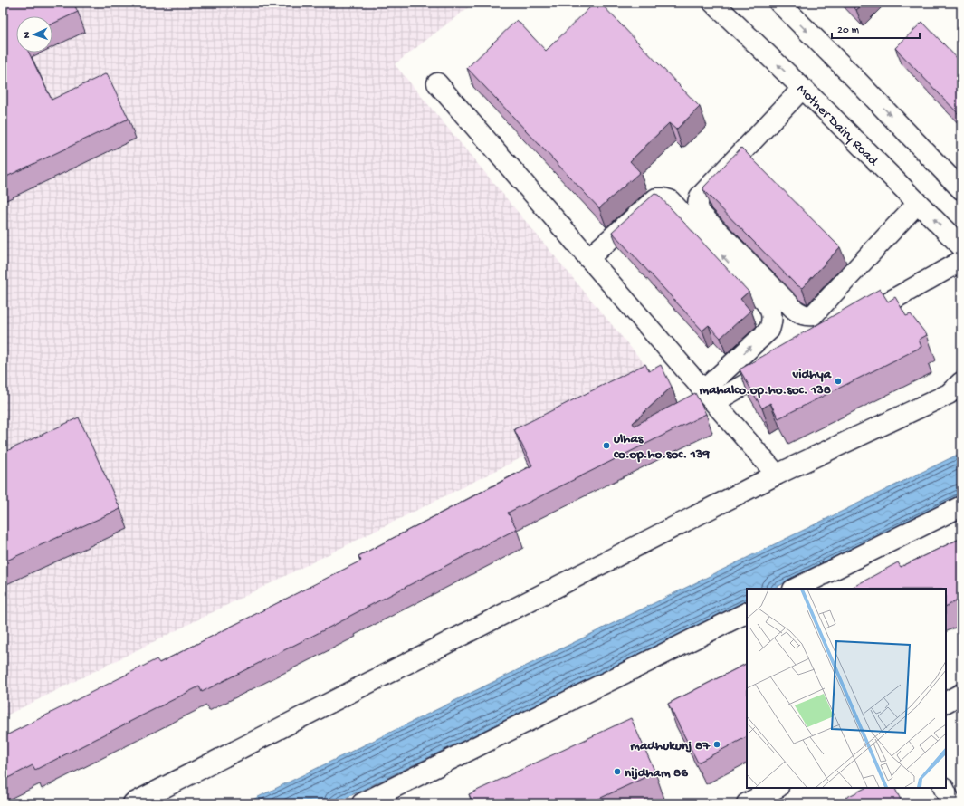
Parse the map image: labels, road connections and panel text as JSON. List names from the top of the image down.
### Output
{
  "streets": {
    "street": ["Mother Dairy Road"]
  },
  "places": [
    "vidhya mahalco.op.ho.soc. 138",
    "ulhas co.op.ho.soc. 139",
    "madhukunj 87",
    "nijdham 86"
  ],
  "scale_bar": "20 m",
  "north": "left"
}
